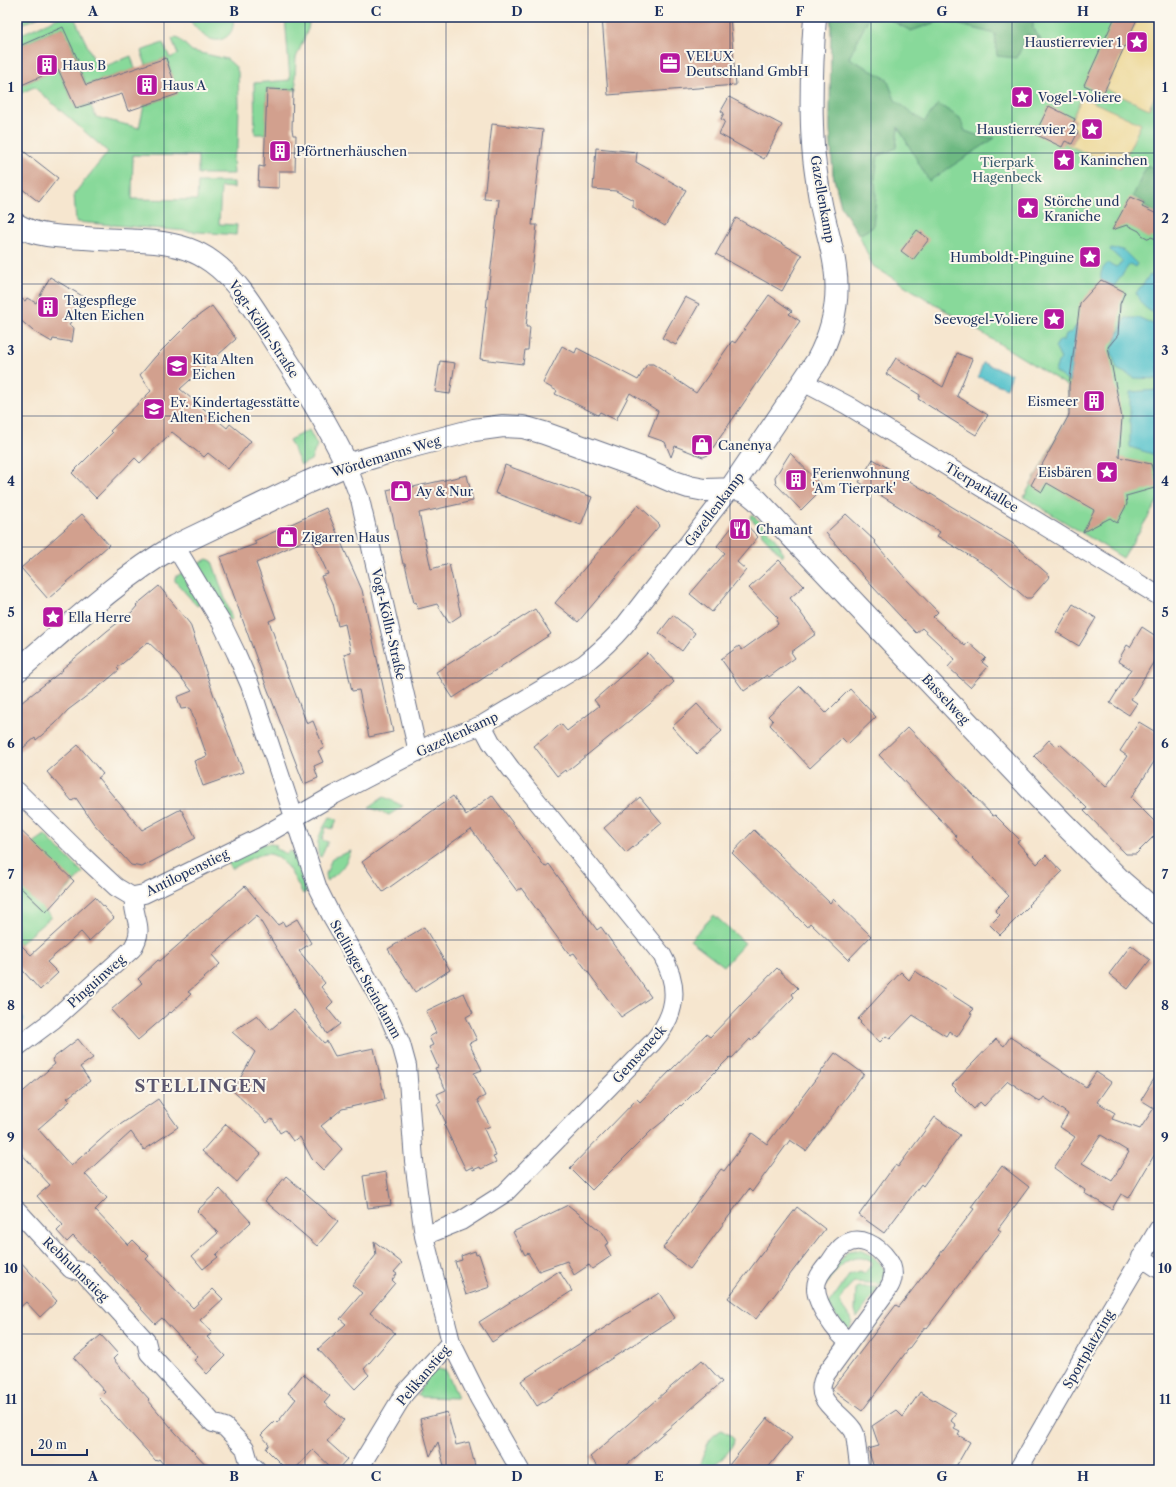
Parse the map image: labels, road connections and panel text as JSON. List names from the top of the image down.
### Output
{
  "streets": {
    "street": [
      "Gazellenkamp",
      "Vogt-Kölln-Straße",
      "Wördemanns Weg",
      "Tierparkallee",
      "Basselweg",
      "Antilopenstieg",
      "Stellinger Steindamm",
      "Pinguinweg",
      "Gemseneck",
      "Rebhuhnstieg",
      "Sportplatzring",
      "Pelikanstieg"
    ]
  },
  "crossings": [
    ["Gazellenkamp", "Vogt-Kölln-Straße"],
    ["Gazellenkamp", "Wördemanns Weg"],
    ["Gazellenkamp", "Tierparkallee"],
    ["Gazellenkamp", "Basselweg"],
    ["Gazellenkamp", "Antilopenstieg"],
    ["Gazellenkamp", "Stellinger Steindamm"],
    ["Gazellenkamp", "Gemseneck"],
    ["Vogt-Kölln-Straße", "Wördemanns Weg"],
    ["Wördemanns Weg", "Basselweg"],
    ["Wördemanns Weg", "Stellinger Steindamm"],
    ["Antilopenstieg", "Stellinger Steindamm"],
    ["Antilopenstieg", "Pinguinweg"],
    ["Stellinger Steindamm", "Gemseneck"],
    ["Stellinger Steindamm", "Pelikanstieg"]
  ],
  "districts": ["STELLINGEN"],
  "parks": ["Tierpark Hagenbeck"],
  "places": {
    "place": [
      "Haustierrevier 1",
      "Vogel-Voliere",
      "Haustierrevier 2",
      "Kaninchen",
      "Störche und Kraniche",
      "Humboldt-Pinguine",
      "Seevogel-Voliere",
      "Eisbären",
      "Ella Herre"
    ],
    "office": ["VELUX Deutschland GmbH"],
    "building": [
      "Haus B",
      "Haus A",
      "Pförtnerhäuschen",
      "Tagespflege Alten Eichen",
      "Eismeer",
      "Ferienwohnung 'Am Tierpark'"
    ],
    "school or university": ["Kita Alten Eichen", "Ev. Kindertagesstätte Alten Eichen"],
    "shop": ["Canenya", "Ay & Nur", "Zigarren Haus"],
    "restaurant": ["Chamant"]
  },
  "scale_bar": "20 m",
  "grid": {
    "columns": [
      "A",
      "B",
      "C",
      "D",
      "E",
      "F",
      "G",
      "H"
    ],
    "rows": [
      "1",
      "2",
      "3",
      "4",
      "5",
      "6",
      "7",
      "8",
      "9",
      "10",
      "11"
    ]
  }
}
